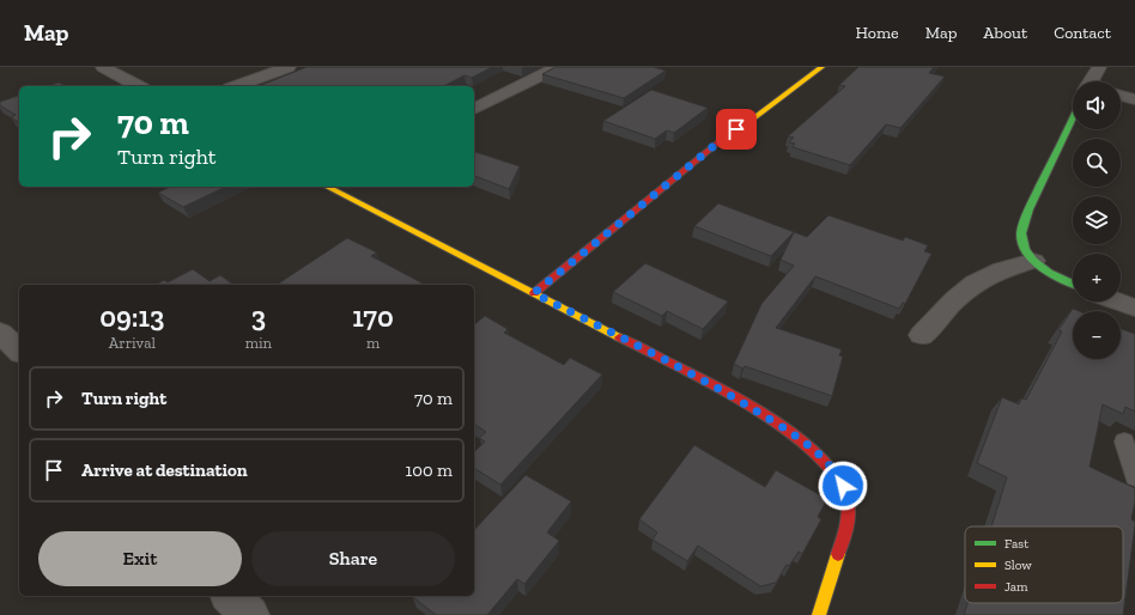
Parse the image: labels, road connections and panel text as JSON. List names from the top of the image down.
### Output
{
  "legend": ["Fast", "Slow", "Jam"],
  "page": {
    "header": "Map",
    "nav": [
      "Home",
      "Map",
      "About",
      "Contact"
    ],
    "map_buttons": ["+", "−"],
    "turn": ["70 m", "Turn right"],
    "eta": [
      "09:13",
      "Arrival",
      "3",
      "min",
      "170",
      "m"
    ],
    "list": [
      {
        "name": "Turn right",
        "value": "70 m"
      },
      {
        "name": "Arrive at destination",
        "value": "100 m"
      }
    ],
    "buttons": ["Exit", "Share"]
  }
}
